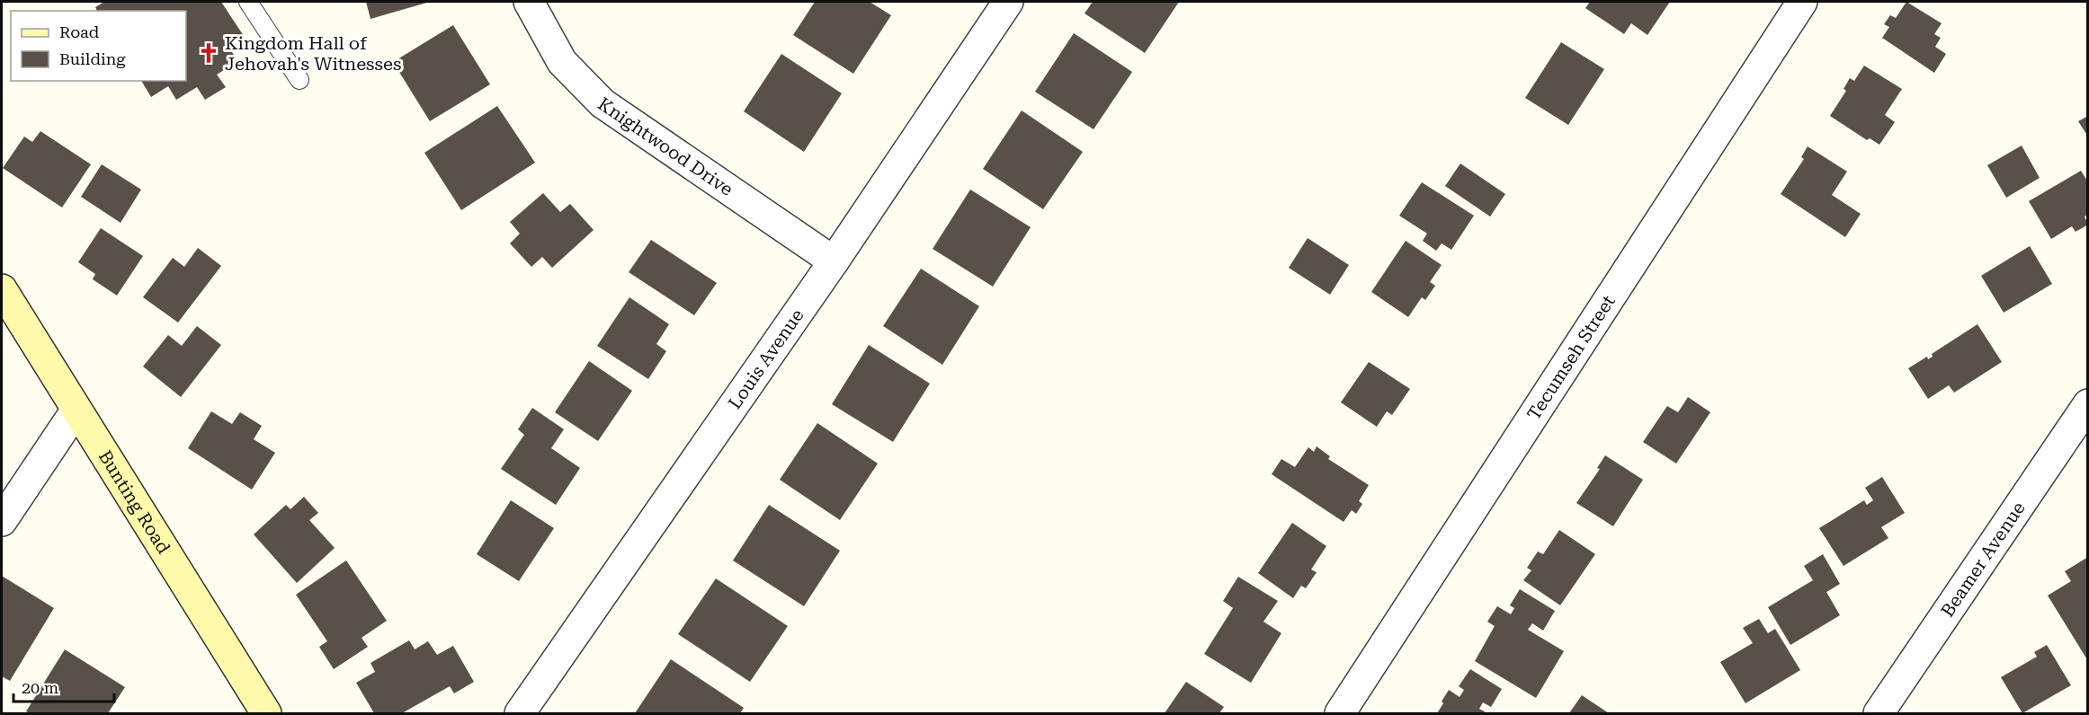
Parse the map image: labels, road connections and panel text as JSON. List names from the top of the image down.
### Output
{
  "streets": {
    "main road": ["Bunting Road"],
    "street": [
      "Knightwood Drive",
      "Tecumseh Street",
      "Louis Avenue",
      "Beamer Avenue"
    ]
  },
  "crossings": [
    ["Knightwood Drive", "Louis Avenue"]
  ],
  "places": {
    "church": ["Kingdom Hall of Jehovah's Witnesses"]
  },
  "legend": ["Road", "Building"],
  "scale_bar": "20 m"
}
